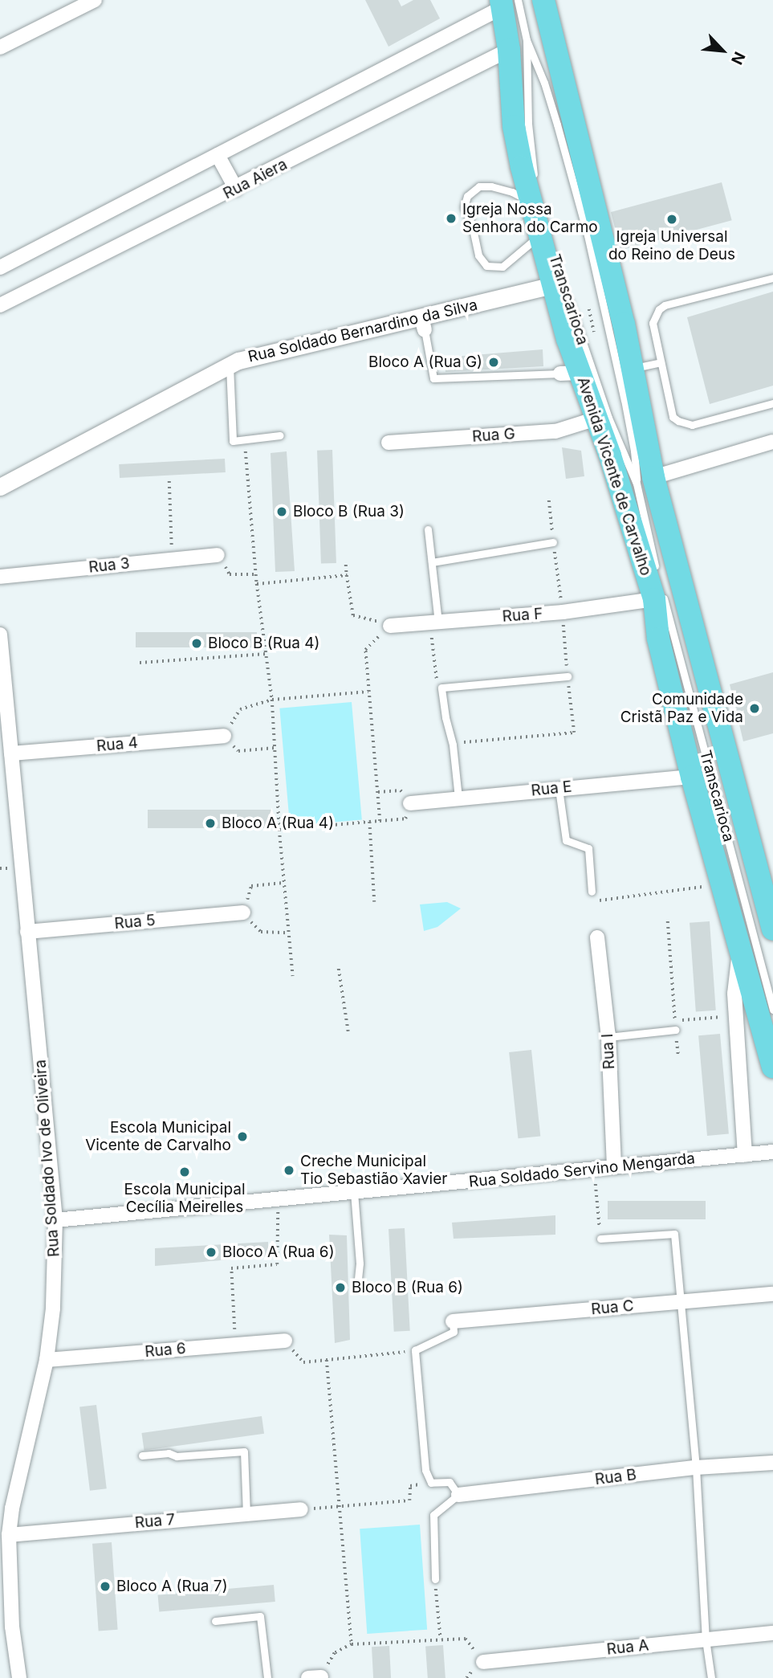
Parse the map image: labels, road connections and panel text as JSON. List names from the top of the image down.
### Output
{
  "streets": {
    "main road": ["Avenida Vicente de Carvalho"],
    "street": [
      "Rua Aiera",
      "Rua Soldado Bernardino da Silva",
      "Rua G",
      "Rua 3",
      "Rua F",
      "Rua 4",
      "Rua E",
      "Rua 5",
      "Rua I",
      "Rua Soldado Ivo de Oliveira",
      "Rua Soldado Servino Mengarda",
      "Rua C",
      "Rua 6",
      "Rua B",
      "Rua 7",
      "Rua A"
    ],
    "lane": ["Transcarioca"]
  },
  "crossings": [
    ["Rua Aiera", "Transcarioca"],
    ["Rua Aiera", "Avenida Vicente de Carvalho"],
    ["Transcarioca", "Rua Soldado Bernardino da Silva"],
    ["Transcarioca", "Avenida Vicente de Carvalho"],
    ["Transcarioca", "Rua F"],
    ["Rua Soldado Bernardino da Silva", "Avenida Vicente de Carvalho"],
    ["Rua G", "Avenida Vicente de Carvalho"],
    ["Avenida Vicente de Carvalho", "Rua F"],
    ["Avenida Vicente de Carvalho", "Rua E"],
    ["Avenida Vicente de Carvalho", "Rua Soldado Servino Mengarda"],
    ["Rua 4", "Rua Soldado Ivo de Oliveira"],
    ["Rua 5", "Rua Soldado Ivo de Oliveira"],
    ["Rua I", "Rua Soldado Servino Mengarda"],
    ["Rua Soldado Ivo de Oliveira", "Rua Soldado Servino Mengarda"],
    ["Rua Soldado Ivo de Oliveira", "Rua 6"],
    ["Rua Soldado Ivo de Oliveira", "Rua 7"]
  ],
  "places": [
    "Igreja Nossa Senhora do Carmo",
    "Igreja Universal do Reino de Deus",
    "Bloco A (Rua G)",
    "Bloco B (Rua 3)",
    "Bloco B (Rua 4)",
    "Comunidade Cristã Paz e Vida",
    "Bloco A (Rua 4)",
    "Escola Municipal Vicente de Carvalho",
    "Creche Municipal Tio Sebastião Xavier",
    "Escola Municipal Cecília Meirelles",
    "Bloco A (Rua 6)",
    "Bloco B (Rua 6)",
    "Bloco A (Rua 7)"
  ],
  "north": "bottom right"
}
